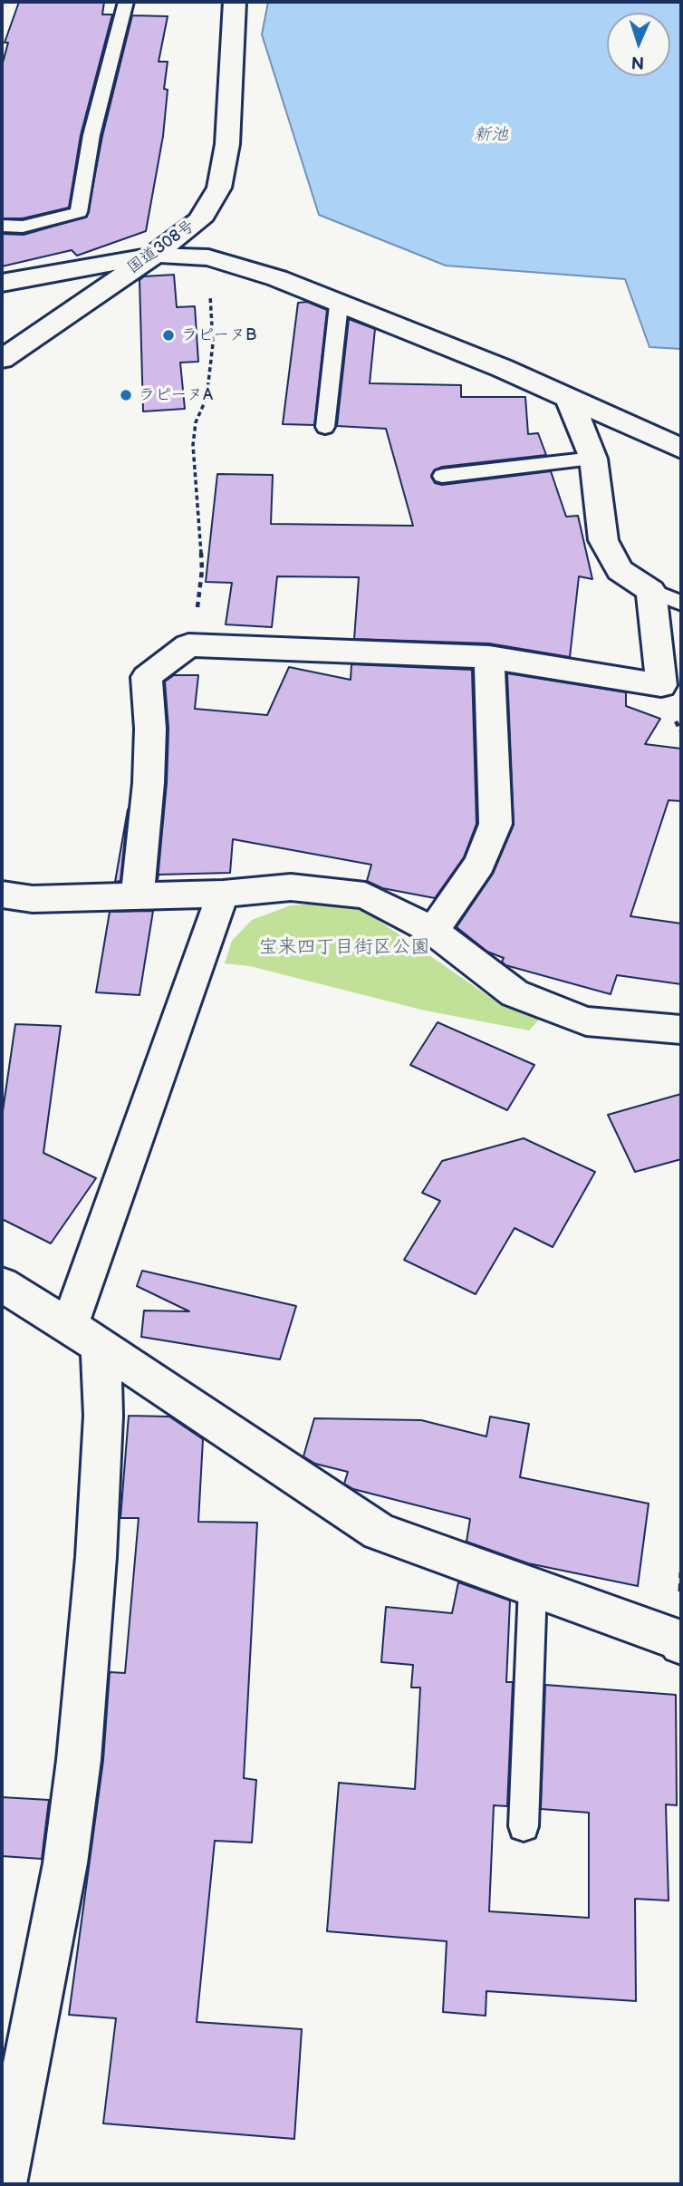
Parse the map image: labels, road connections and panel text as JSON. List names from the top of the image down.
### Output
{
  "streets": {
    "main road": ["国道308号"]
  },
  "water": ["新池"],
  "parks": ["宝来四丁目街区公園"],
  "places": ["ラピーヌB", "ラピーヌA"],
  "north": "bottom"
}
